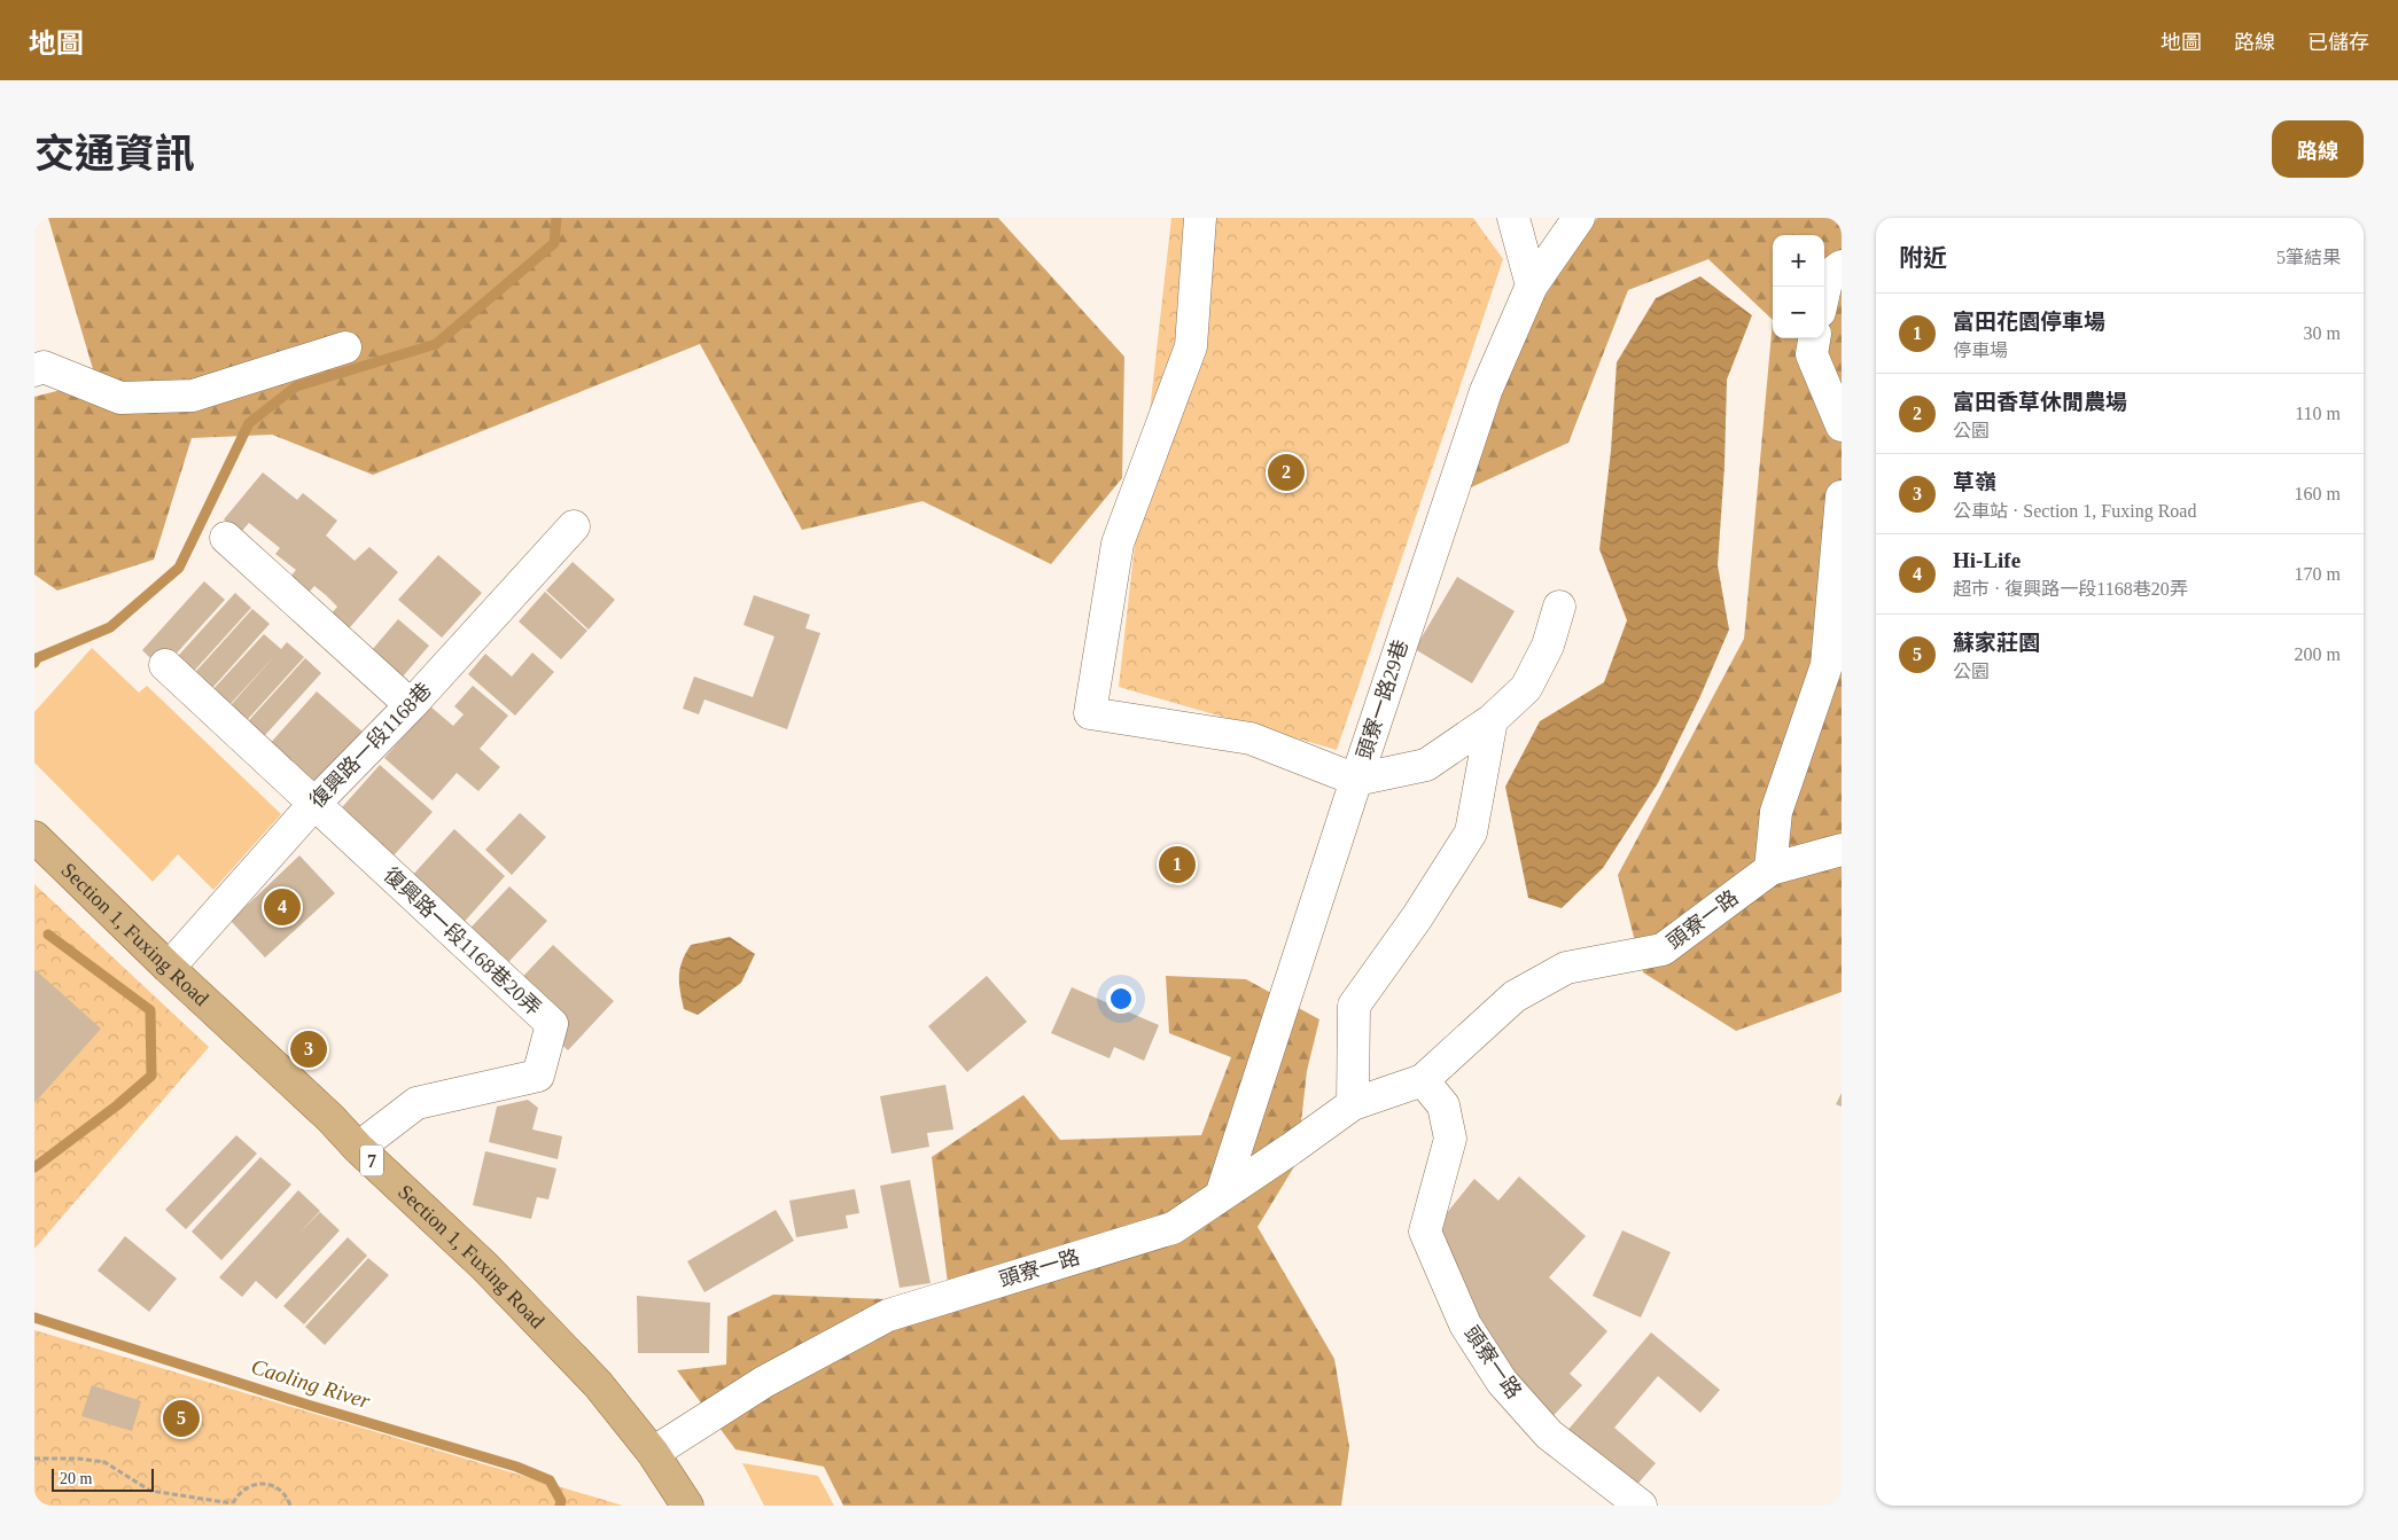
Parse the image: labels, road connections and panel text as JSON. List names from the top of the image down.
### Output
{
  "streets": {
    "main road": ["Section 1, Fuxing Road", "7"],
    "street": [
      "頭寮一路29巷",
      "復興路一段1168巷",
      "頭寮一路",
      "復興路一段1168巷20弄"
    ]
  },
  "crossings": [
    ["頭寮一路29巷", "頭寮一路"],
    ["復興路一段1168巷", "Section 1, Fuxing Road"],
    ["復興路一段1168巷", "復興路一段1168巷20弄"],
    ["頭寮一路", "Section 1, Fuxing Road"],
    ["Section 1, Fuxing Road", "復興路一段1168巷20弄"]
  ],
  "water": ["Caoling River"],
  "scale_bar": "20 m",
  "page": {
    "header": "地圖",
    "nav": ["地圖", "路線", "已儲存"],
    "title": "交通資訊",
    "buttons": "路線",
    "heading": ["附近", "5筆結果"],
    "map_buttons": ["+", "−"],
    "list": [
      {
        "mark": "1",
        "name": "富田花園停車場",
        "note": "停車場",
        "value": "30 m"
      },
      {
        "mark": "2",
        "name": "富田香草休閒農場",
        "note": "公園",
        "value": "110 m"
      },
      {
        "mark": "3",
        "name": "草嶺",
        "note": "公車站 · Section 1, Fuxing Road",
        "value": "160 m"
      },
      {
        "mark": "4",
        "name": "Hi-Life",
        "note": "超市 · 復興路一段1168巷20弄",
        "value": "170 m"
      },
      {
        "mark": "5",
        "name": "蘇家莊園",
        "note": "公園",
        "value": "200 m"
      }
    ],
    "pins": [
      "2",
      "1",
      "4",
      "3",
      "5"
    ],
    "scale": "20 m"
  }
}
